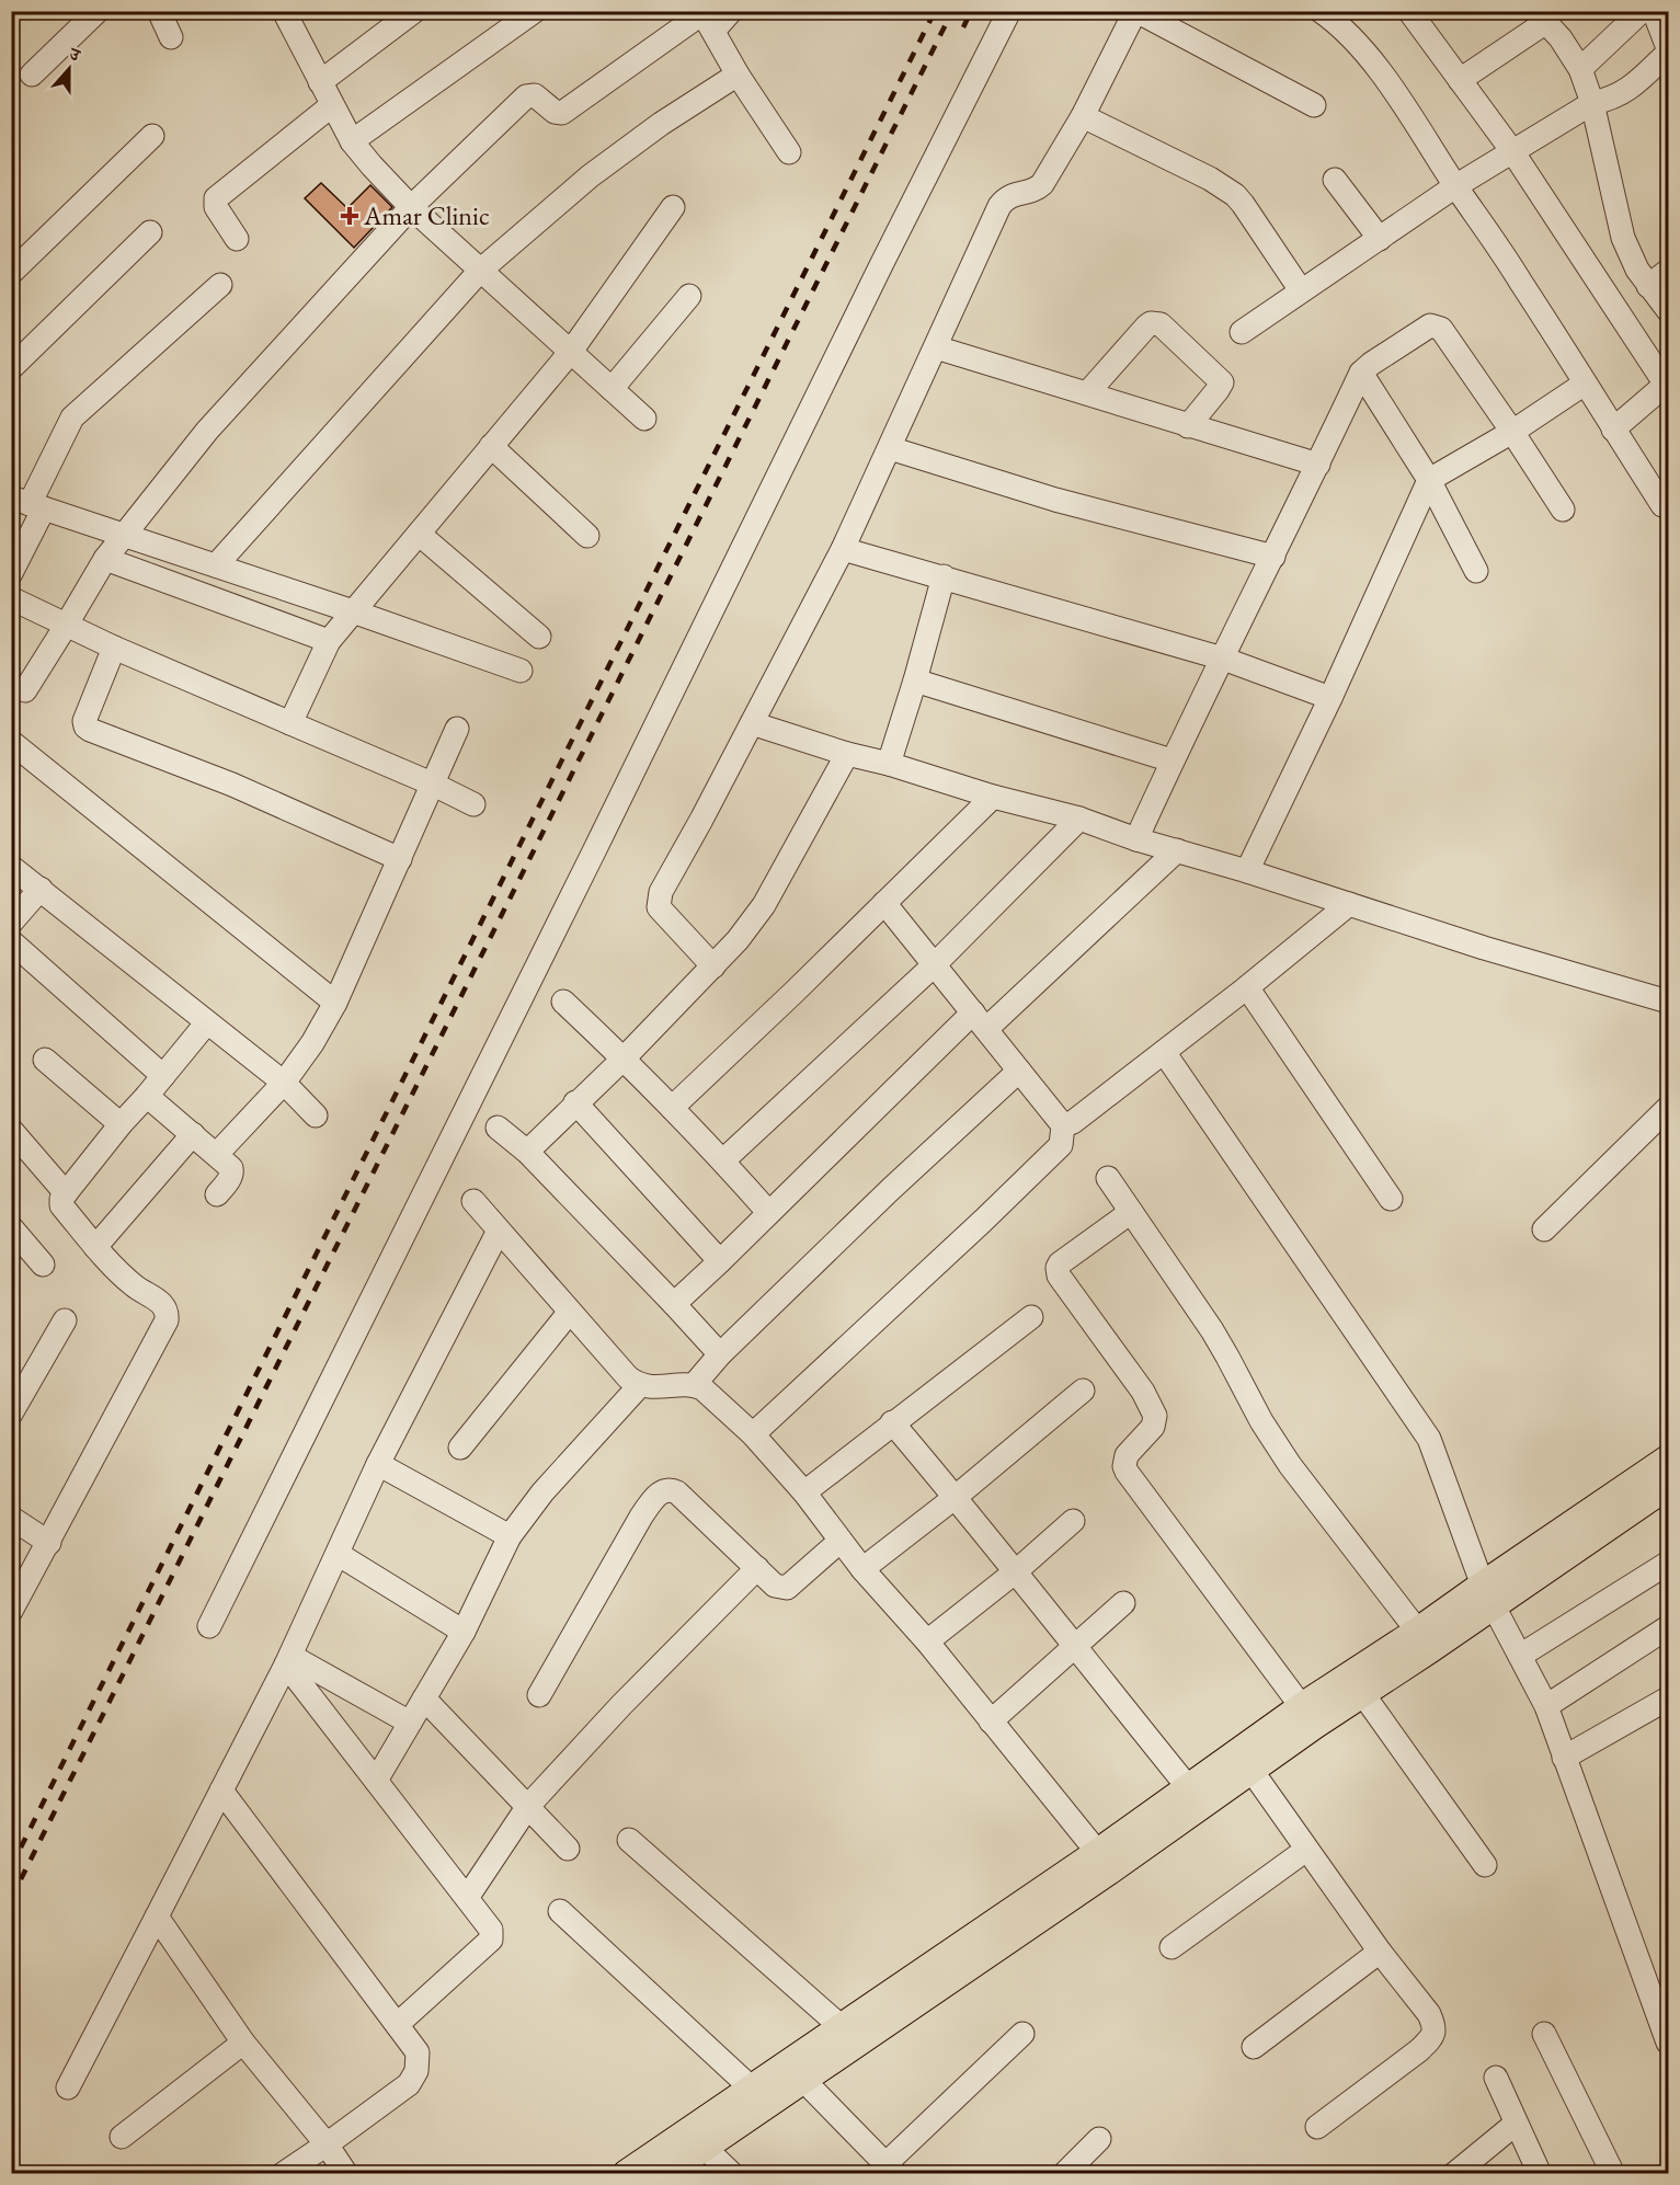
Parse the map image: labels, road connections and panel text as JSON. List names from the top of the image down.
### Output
{
  "places": {
    "health": ["Amar Clinic"]
  },
  "north": "top"
}
